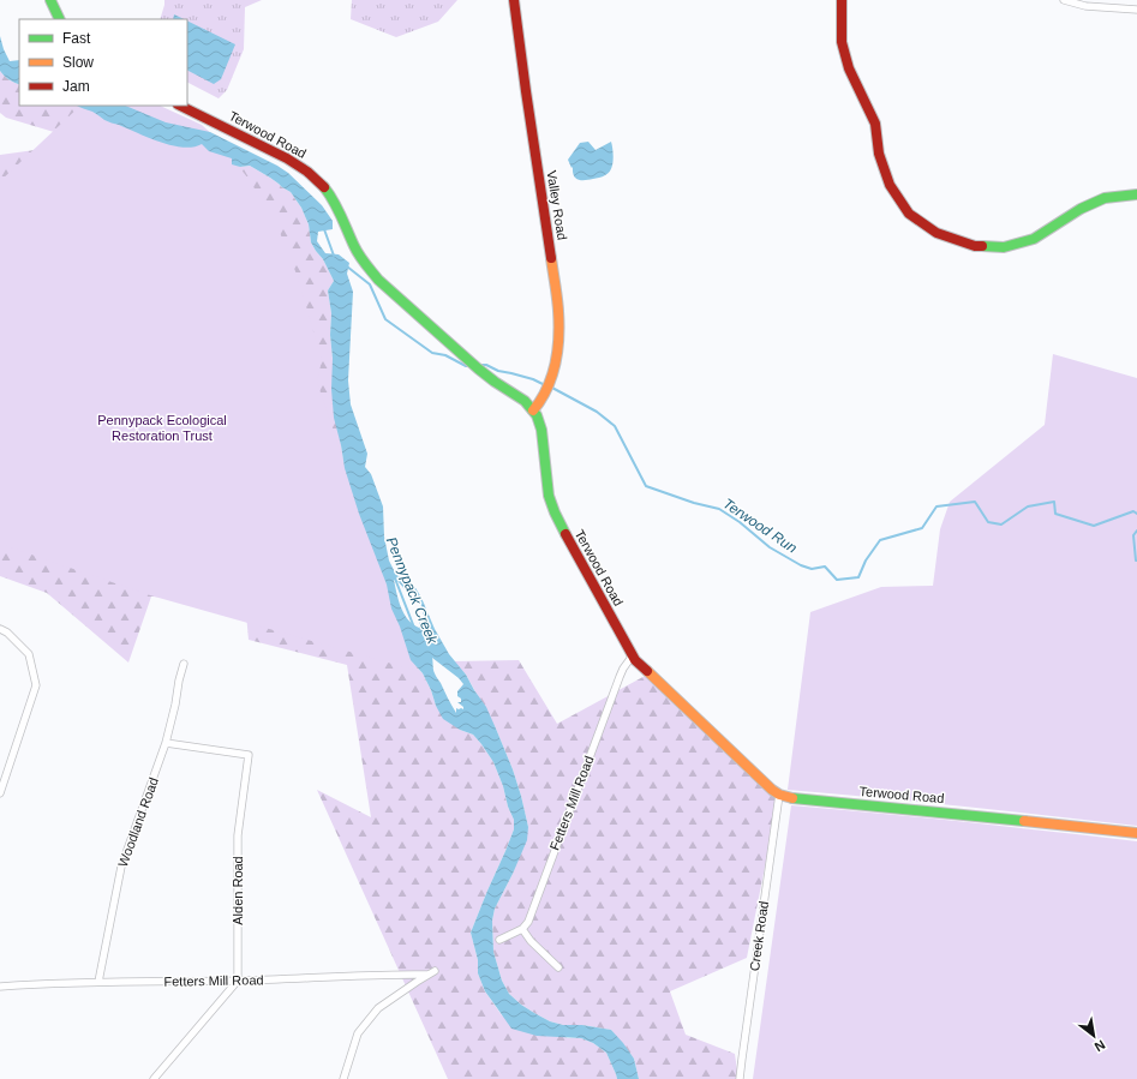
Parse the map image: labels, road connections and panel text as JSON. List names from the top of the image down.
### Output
{
  "streets": {
    "street": [
      "Terwood Road",
      "Valley Road",
      "Fetters Mill Road",
      "Woodland Road",
      "Alden Road",
      "Creek Road"
    ]
  },
  "crossings": [
    ["Terwood Road", "Valley Road"],
    ["Terwood Road", "Fetters Mill Road"],
    ["Terwood Road", "Creek Road"],
    ["Fetters Mill Road", "Woodland Road"],
    ["Fetters Mill Road", "Alden Road"],
    ["Woodland Road", "Alden Road"]
  ],
  "water": ["Terwood Run", "Pennypack Creek"],
  "parks": ["Pennypack Ecological Restoration Trust"],
  "legend": ["Fast", "Slow", "Jam"],
  "north": "bottom right"
}
